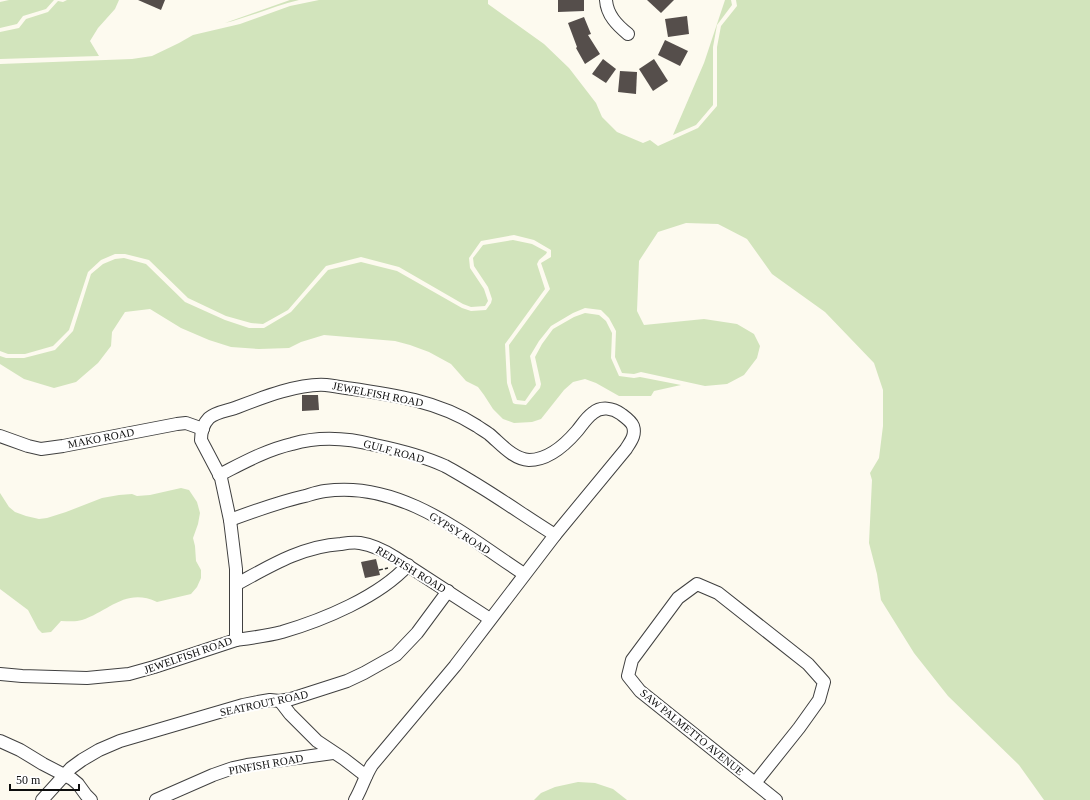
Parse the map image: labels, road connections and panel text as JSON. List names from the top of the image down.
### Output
{
  "streets": {
    "street": [
      "JEWELFISH ROAD",
      "MAKO ROAD",
      "GULF ROAD",
      "GYPSY ROAD",
      "REDFISH ROAD",
      "SEATROUT ROAD",
      "SAW PALMETTO AVENUE",
      "PINFISH ROAD"
    ]
  },
  "crossings": [
    ["JEWELFISH ROAD", "MAKO ROAD"],
    ["JEWELFISH ROAD", "GULF ROAD"],
    ["JEWELFISH ROAD", "GYPSY ROAD"],
    ["JEWELFISH ROAD", "REDFISH ROAD"],
    ["REDFISH ROAD", "SEATROUT ROAD"]
  ],
  "scale_bar": "50 m"
}
